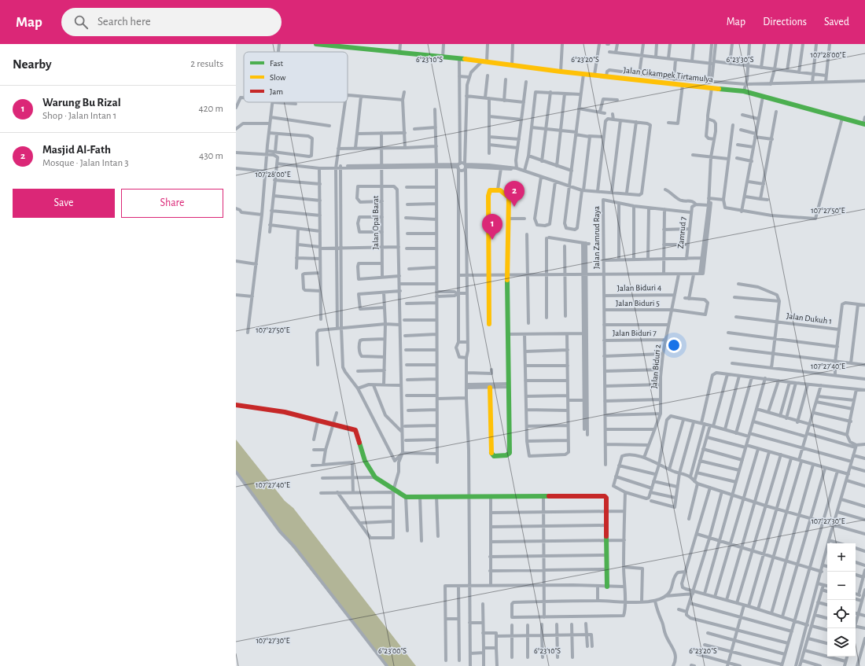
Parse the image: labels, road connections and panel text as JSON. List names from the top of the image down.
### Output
{
  "streets": {
    "street": [
      "Jalan Cikampek Tirtamulya",
      "Jalan Opal Barat",
      "Zamrud 7",
      "Jalan Zamrud Raya",
      "Jalan Biduri 4",
      "Jalan Biduri 5",
      "Jalan Dukuh 1",
      "Jalan Biduri 7",
      "Jalan Biduri 2"
    ]
  },
  "crossings": [
    ["Jalan Zamrud Raya", "Jalan Biduri 4"],
    ["Jalan Zamrud Raya", "Jalan Biduri 5"],
    ["Jalan Zamrud Raya", "Jalan Biduri 7"],
    ["Jalan Biduri 4", "Jalan Biduri 2"],
    ["Jalan Biduri 5", "Jalan Biduri 2"],
    ["Jalan Biduri 7", "Jalan Biduri 2"]
  ],
  "legend": ["Fast", "Slow", "Jam"],
  "page": {
    "header": "Map",
    "search": "Search here",
    "nav": ["Map", "Directions", "Saved"],
    "heading": ["Nearby", "2 results"],
    "list": [
      {
        "mark": "1",
        "name": "Warung Bu Rizal",
        "note": "Shop · Jalan Intan 1",
        "value": "420 m"
      },
      {
        "mark": "2",
        "name": "Masjid Al-Fath",
        "note": "Mosque · Jalan Intan 3",
        "value": "430 m"
      }
    ],
    "buttons": ["Save", "Share"],
    "pins": ["2", "1"],
    "map_buttons": ["+", "−"]
  },
  "coordinates": [
    "107°28'00\"E",
    "6°23'10\"S",
    "6°23'20\"S",
    "6°23'30\"S",
    "107°27'50\"E",
    "107°27'40\"E",
    "107°27'30\"E",
    "6°23'00\"S"
  ]
}
